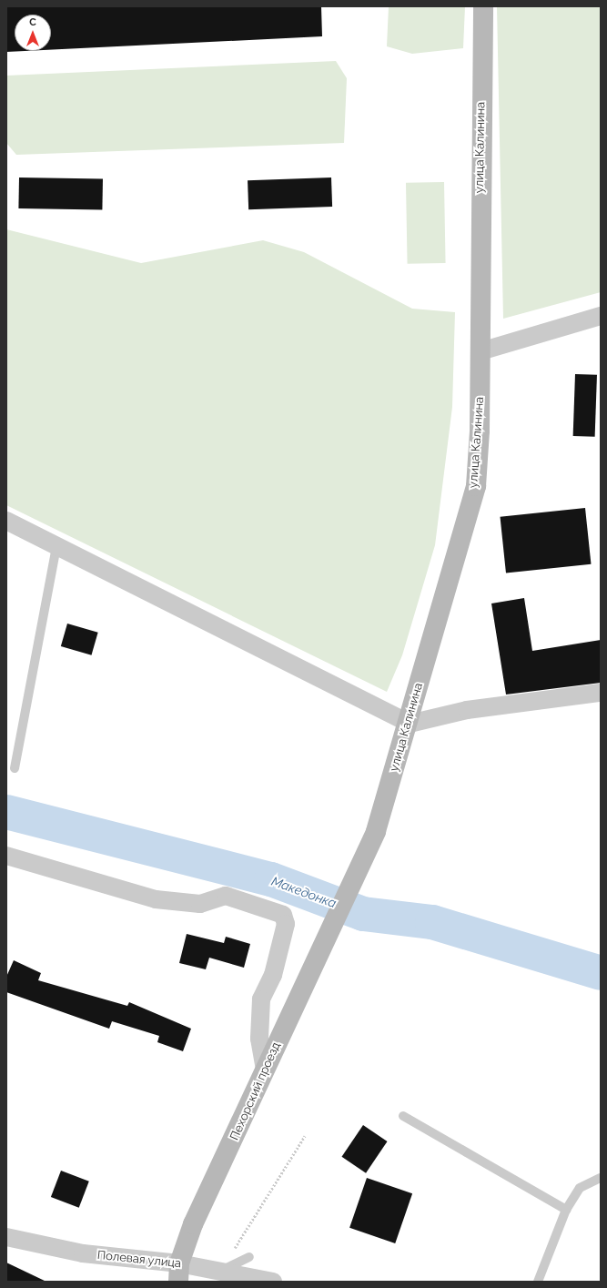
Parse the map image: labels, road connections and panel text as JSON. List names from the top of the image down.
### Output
{
  "streets": {
    "main road": ["улица Калинина", "Пехорский проезд"],
    "street": ["Полевая улица"]
  },
  "crossings": [
    ["улица Калинина", "Пехорский проезд"],
    ["Пехорский проезд", "Полевая улица"]
  ],
  "water": ["Македонка"],
  "north": "top"
}
